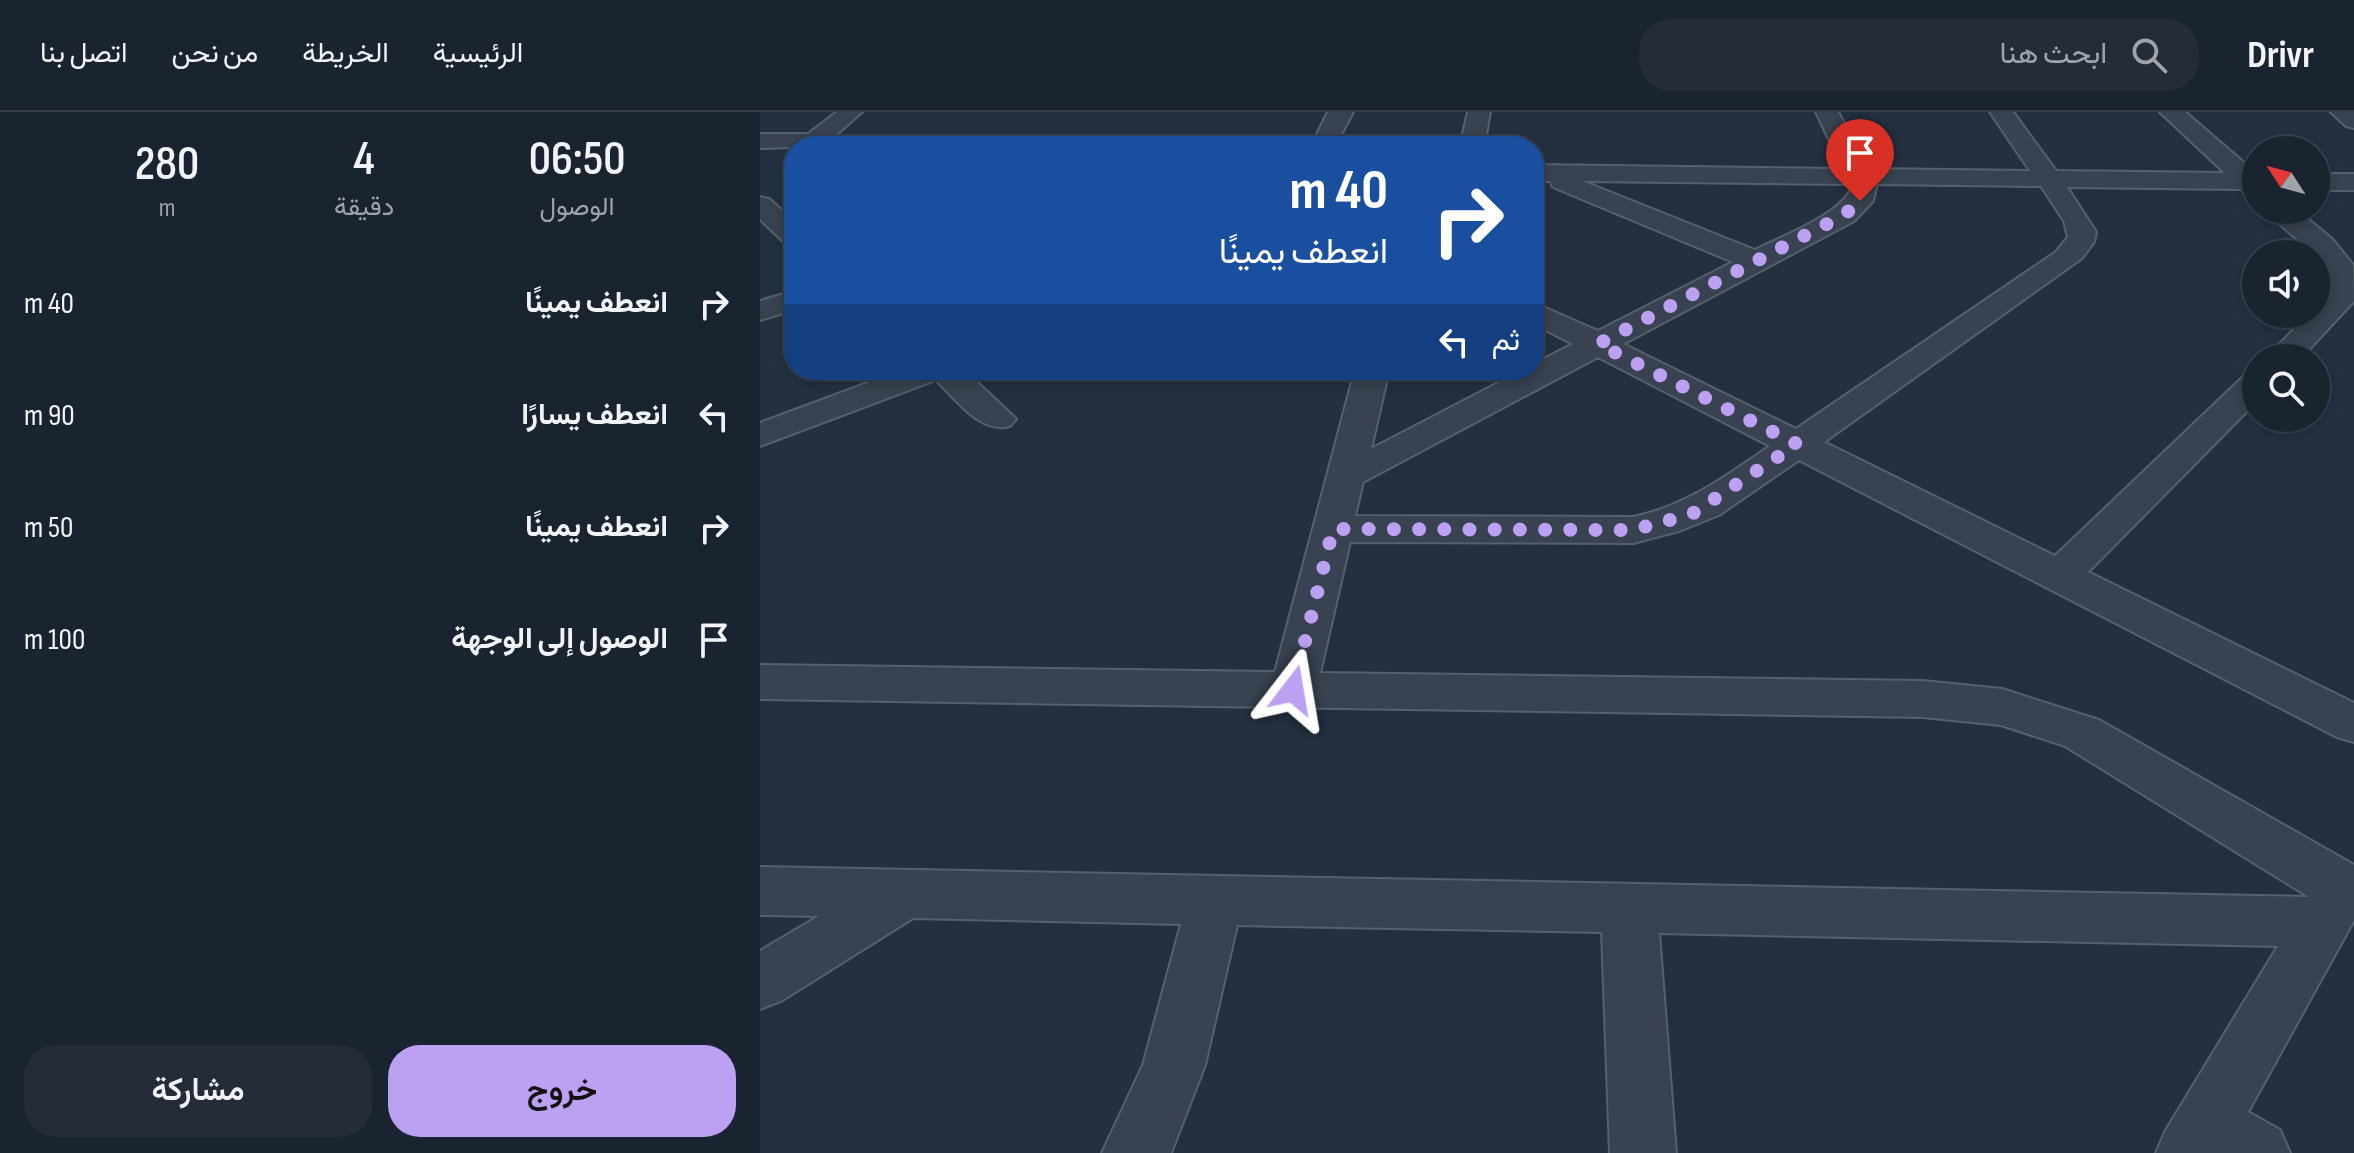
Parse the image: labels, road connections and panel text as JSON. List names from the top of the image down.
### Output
{
  "north": "top left",
  "page": {
    "header": "Drivr",
    "search": "ابحث هنا",
    "nav": [
      "الرئيسية",
      "الخريطة",
      "من نحن",
      "اتصل بنا"
    ],
    "eta": [
      "06:50",
      "الوصول",
      "4",
      "دقيقة",
      "280",
      "m"
    ],
    "turn": ["40 m", "انعطف يمينًا"],
    "list": [
      {
        "name": "انعطف يمينًا",
        "value": "40 m"
      },
      {
        "name": "انعطف يسارًا",
        "value": "90 m"
      },
      {
        "name": "انعطف يمينًا",
        "value": "50 m"
      },
      {
        "name": "الوصول إلى الوجهة",
        "value": "100 m"
      }
    ],
    "then": "ثم",
    "buttons": ["خروج", "مشاركة"]
  }
}
